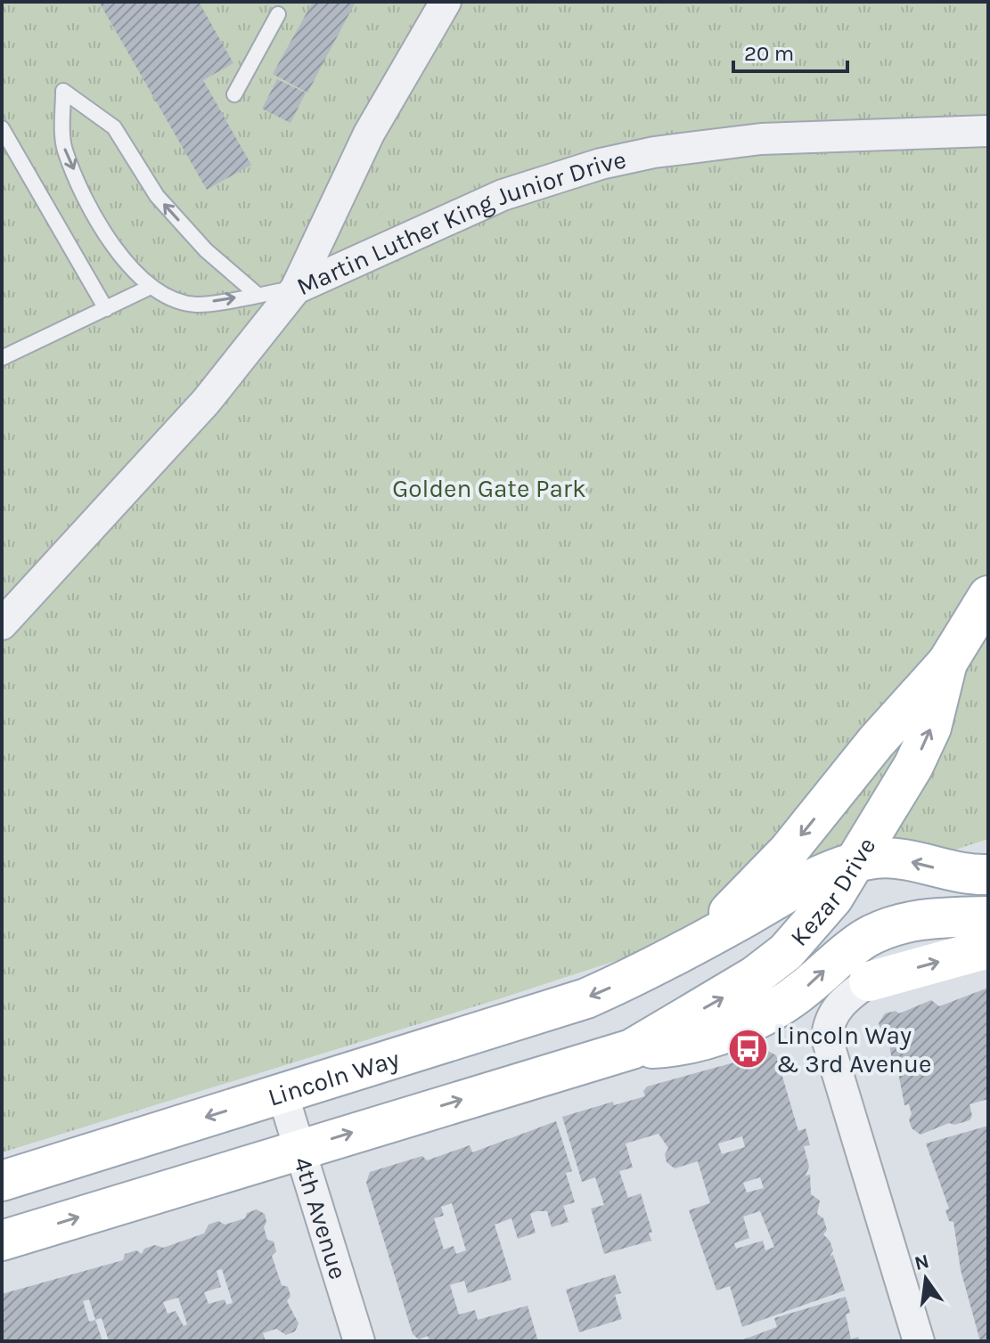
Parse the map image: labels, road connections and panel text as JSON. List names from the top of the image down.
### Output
{
  "streets": {
    "main road": ["Kezar Drive", "Lincoln Way"],
    "street": ["Martin Luther King Junior Drive", "4th Avenue"]
  },
  "crossings": [
    ["Kezar Drive", "Lincoln Way"],
    ["Lincoln Way", "4th Avenue"]
  ],
  "parks": ["Golden Gate Park"],
  "places": {
    "bus stop": ["Lincoln Way & 3rd Avenue"]
  },
  "scale_bar": "20 m",
  "north": "top"
}
